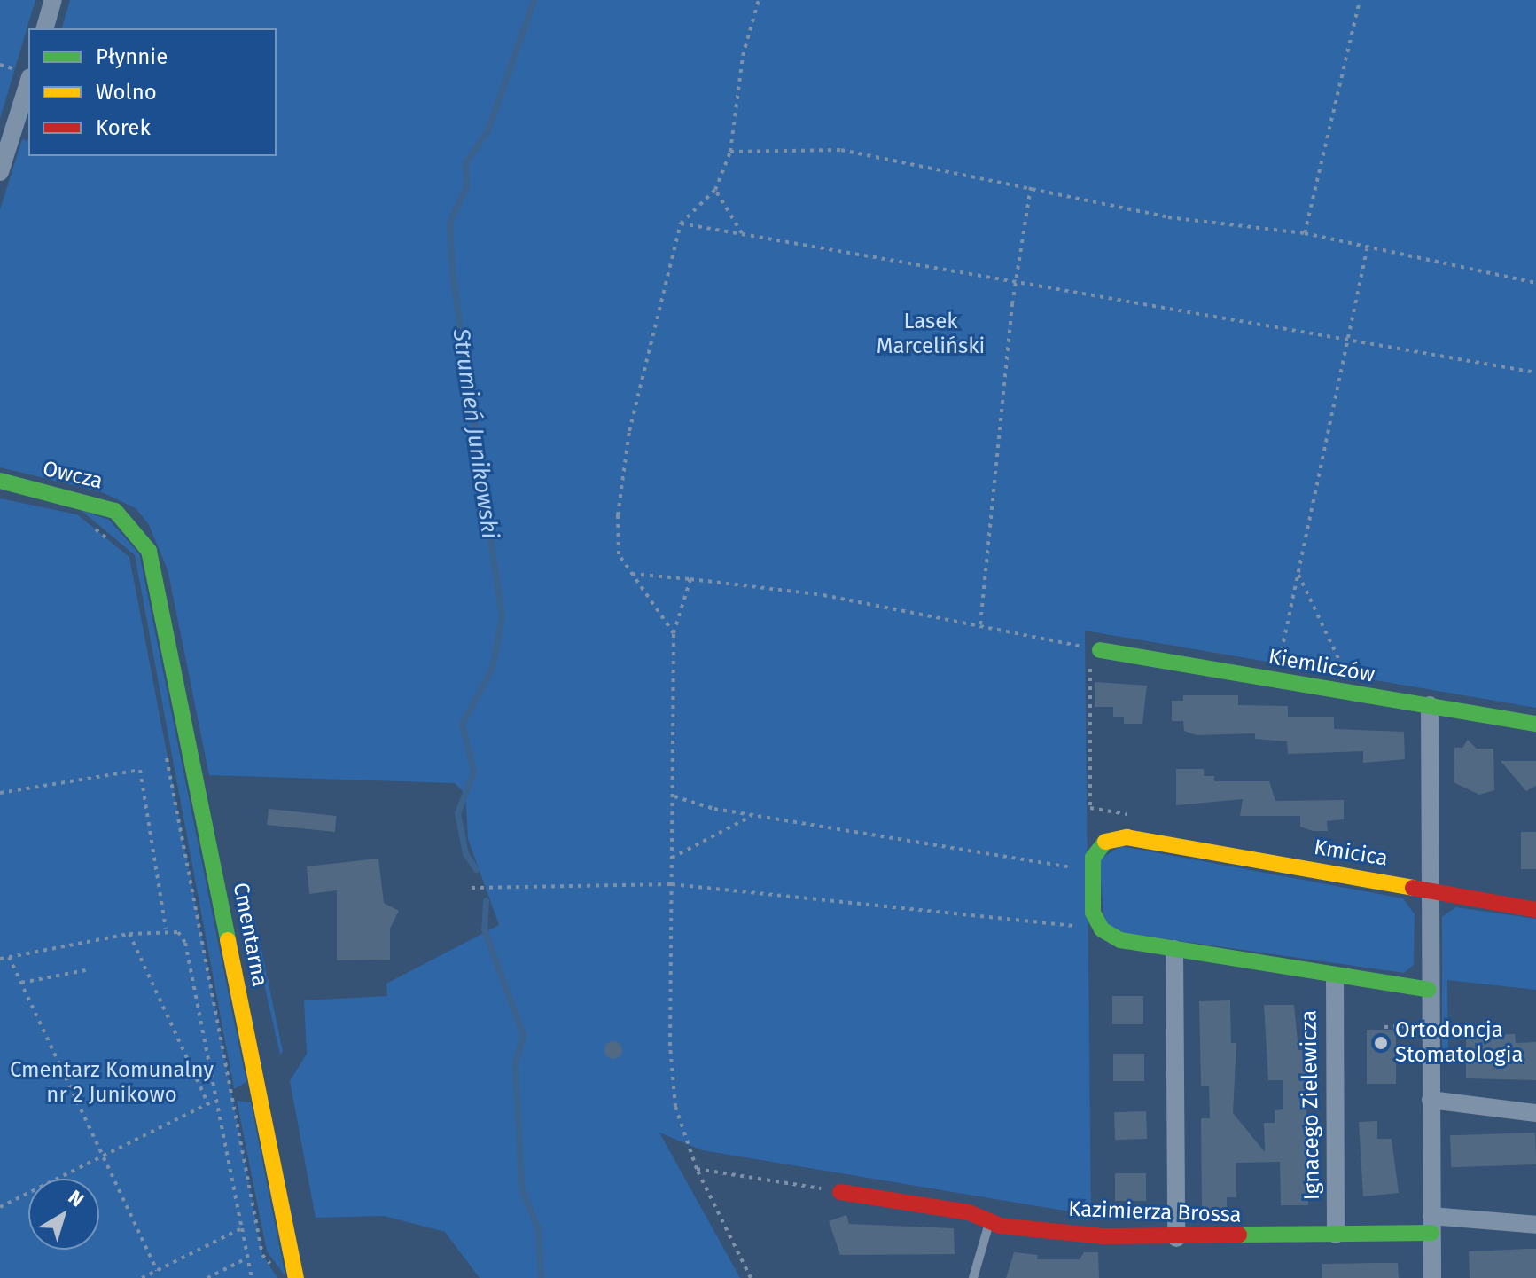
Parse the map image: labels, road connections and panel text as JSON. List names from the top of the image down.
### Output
{
  "streets": {
    "street": [
      "Owcza",
      "Kiemliczów",
      "Kmicica",
      "Cmentarna",
      "Ignacego Zielewicza",
      "Kazimierza Brossa"
    ]
  },
  "crossings": [
    ["Owcza", "Cmentarna"],
    ["Ignacego Zielewicza", "Kazimierza Brossa"]
  ],
  "water": ["Strumień Junikowski"],
  "parks": ["Lasek Marceliński", "Cmentarz Komunalny nr 2 Junikowo"],
  "places": ["Ortodoncja Stomatologia"],
  "legend": ["Płynnie", "Wolno", "Korek"],
  "north": "top right"
}
